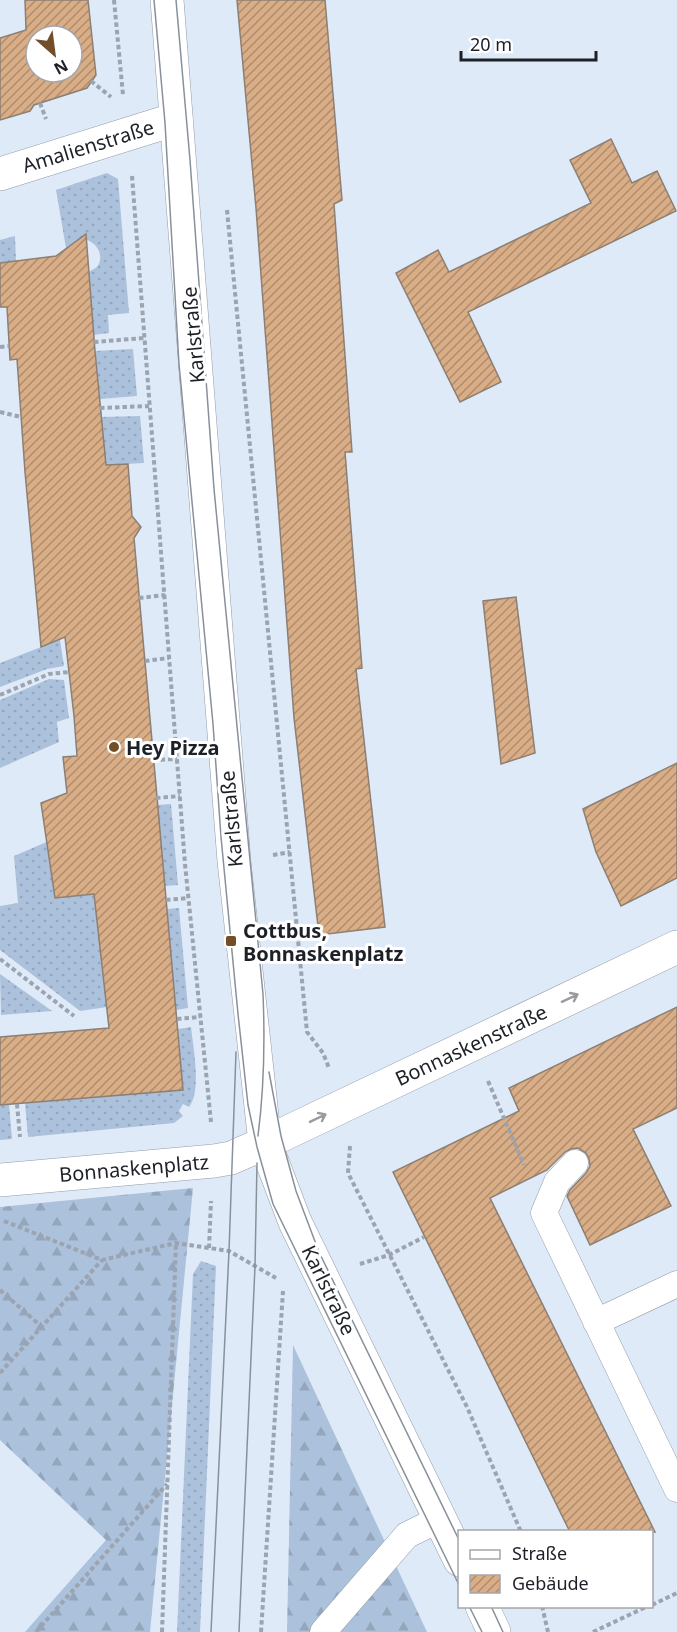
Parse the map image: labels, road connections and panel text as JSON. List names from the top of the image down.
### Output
{
  "streets": {
    "street": [
      "Amalienstraße",
      "Karlstraße",
      "Bonnaskenstraße",
      "Bonnaskenplatz"
    ]
  },
  "crossings": [
    ["Amalienstraße", "Karlstraße"],
    ["Karlstraße", "Bonnaskenstraße"],
    ["Karlstraße", "Bonnaskenplatz"],
    ["Bonnaskenstraße", "Bonnaskenplatz"]
  ],
  "one_way": ["Bonnaskenstraße"],
  "places": {
    "other": ["Hey Pizza"],
    "transit": ["Cottbus, Bonnaskenplatz"]
  },
  "legend": ["Straße", "Gebäude"],
  "scale_bar": "20 m",
  "north": "bottom right"
}
